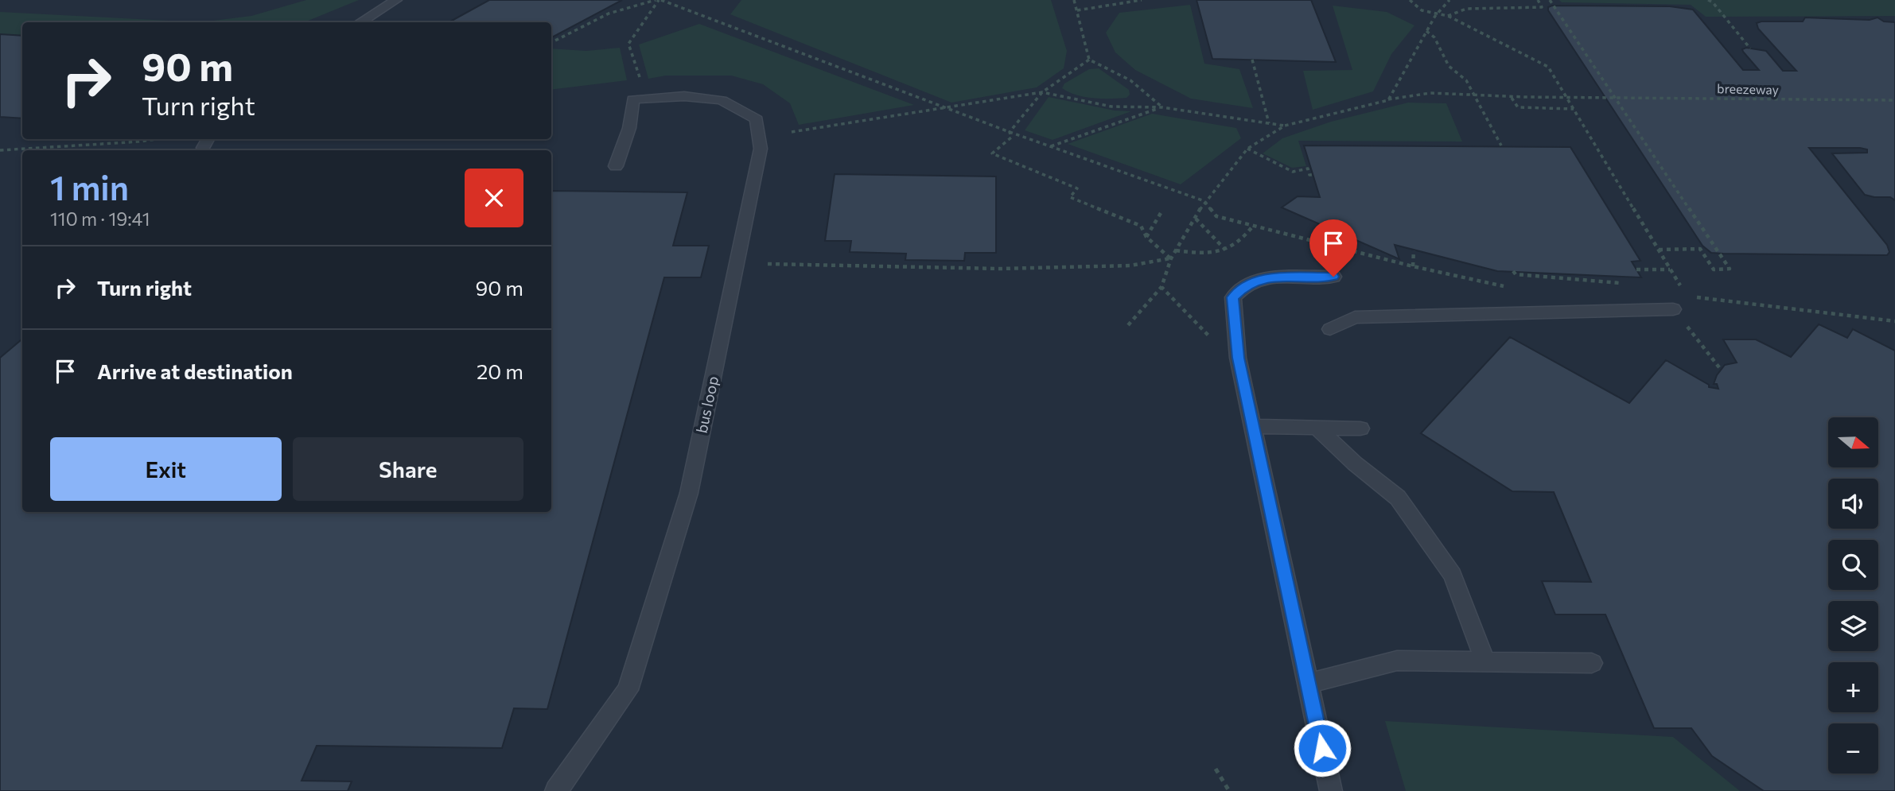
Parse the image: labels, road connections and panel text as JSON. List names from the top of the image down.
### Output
{
  "streets": {
    "lane": ["bus loop"],
    "path": ["breezeway"]
  },
  "north": "right",
  "page": {
    "turn": ["90 m", "Turn right"],
    "heading": ["1 min", "110 m · 19:41"],
    "list": [
      {
        "name": "Turn right",
        "value": "90 m"
      },
      {
        "name": "Arrive at destination",
        "value": "20 m"
      }
    ],
    "map_buttons": ["+", "−"],
    "buttons": ["Exit", "Share"]
  }
}
